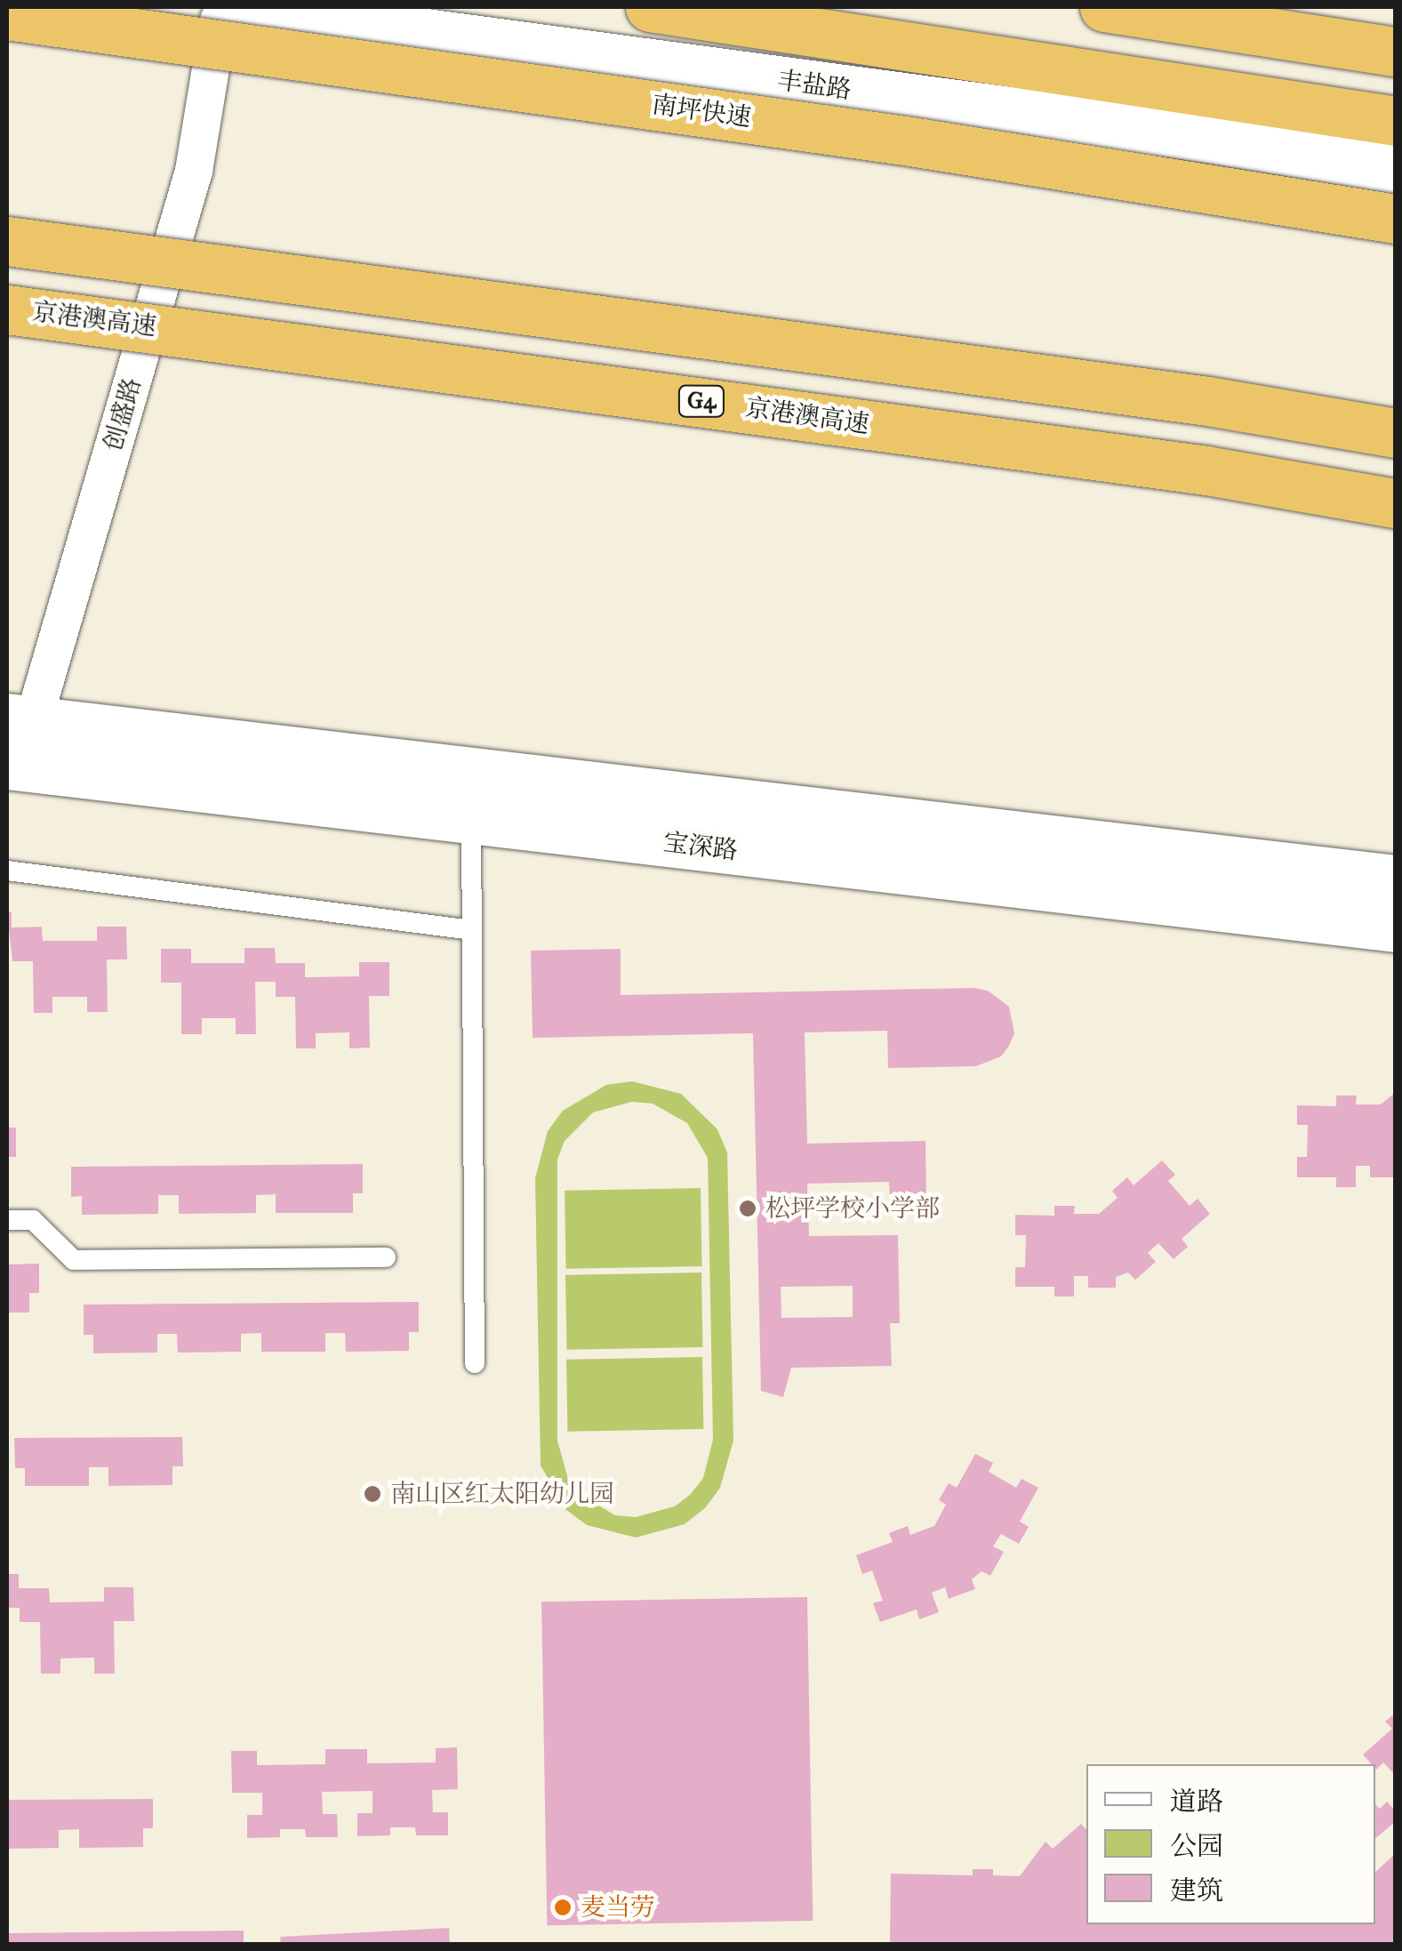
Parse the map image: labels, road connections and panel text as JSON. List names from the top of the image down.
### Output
{
  "streets": {
    "highway": ["南坪快速", "京港澳高速", "G4"],
    "street": ["丰盐路", "创盛路", "宝深路"]
  },
  "crossings": [
    ["创盛路", "宝深路"]
  ],
  "places": ["松坪学校小学部", "南山区红太阳幼儿园", "麦当劳"],
  "legend": ["道路", "公园", "建筑"]
}
